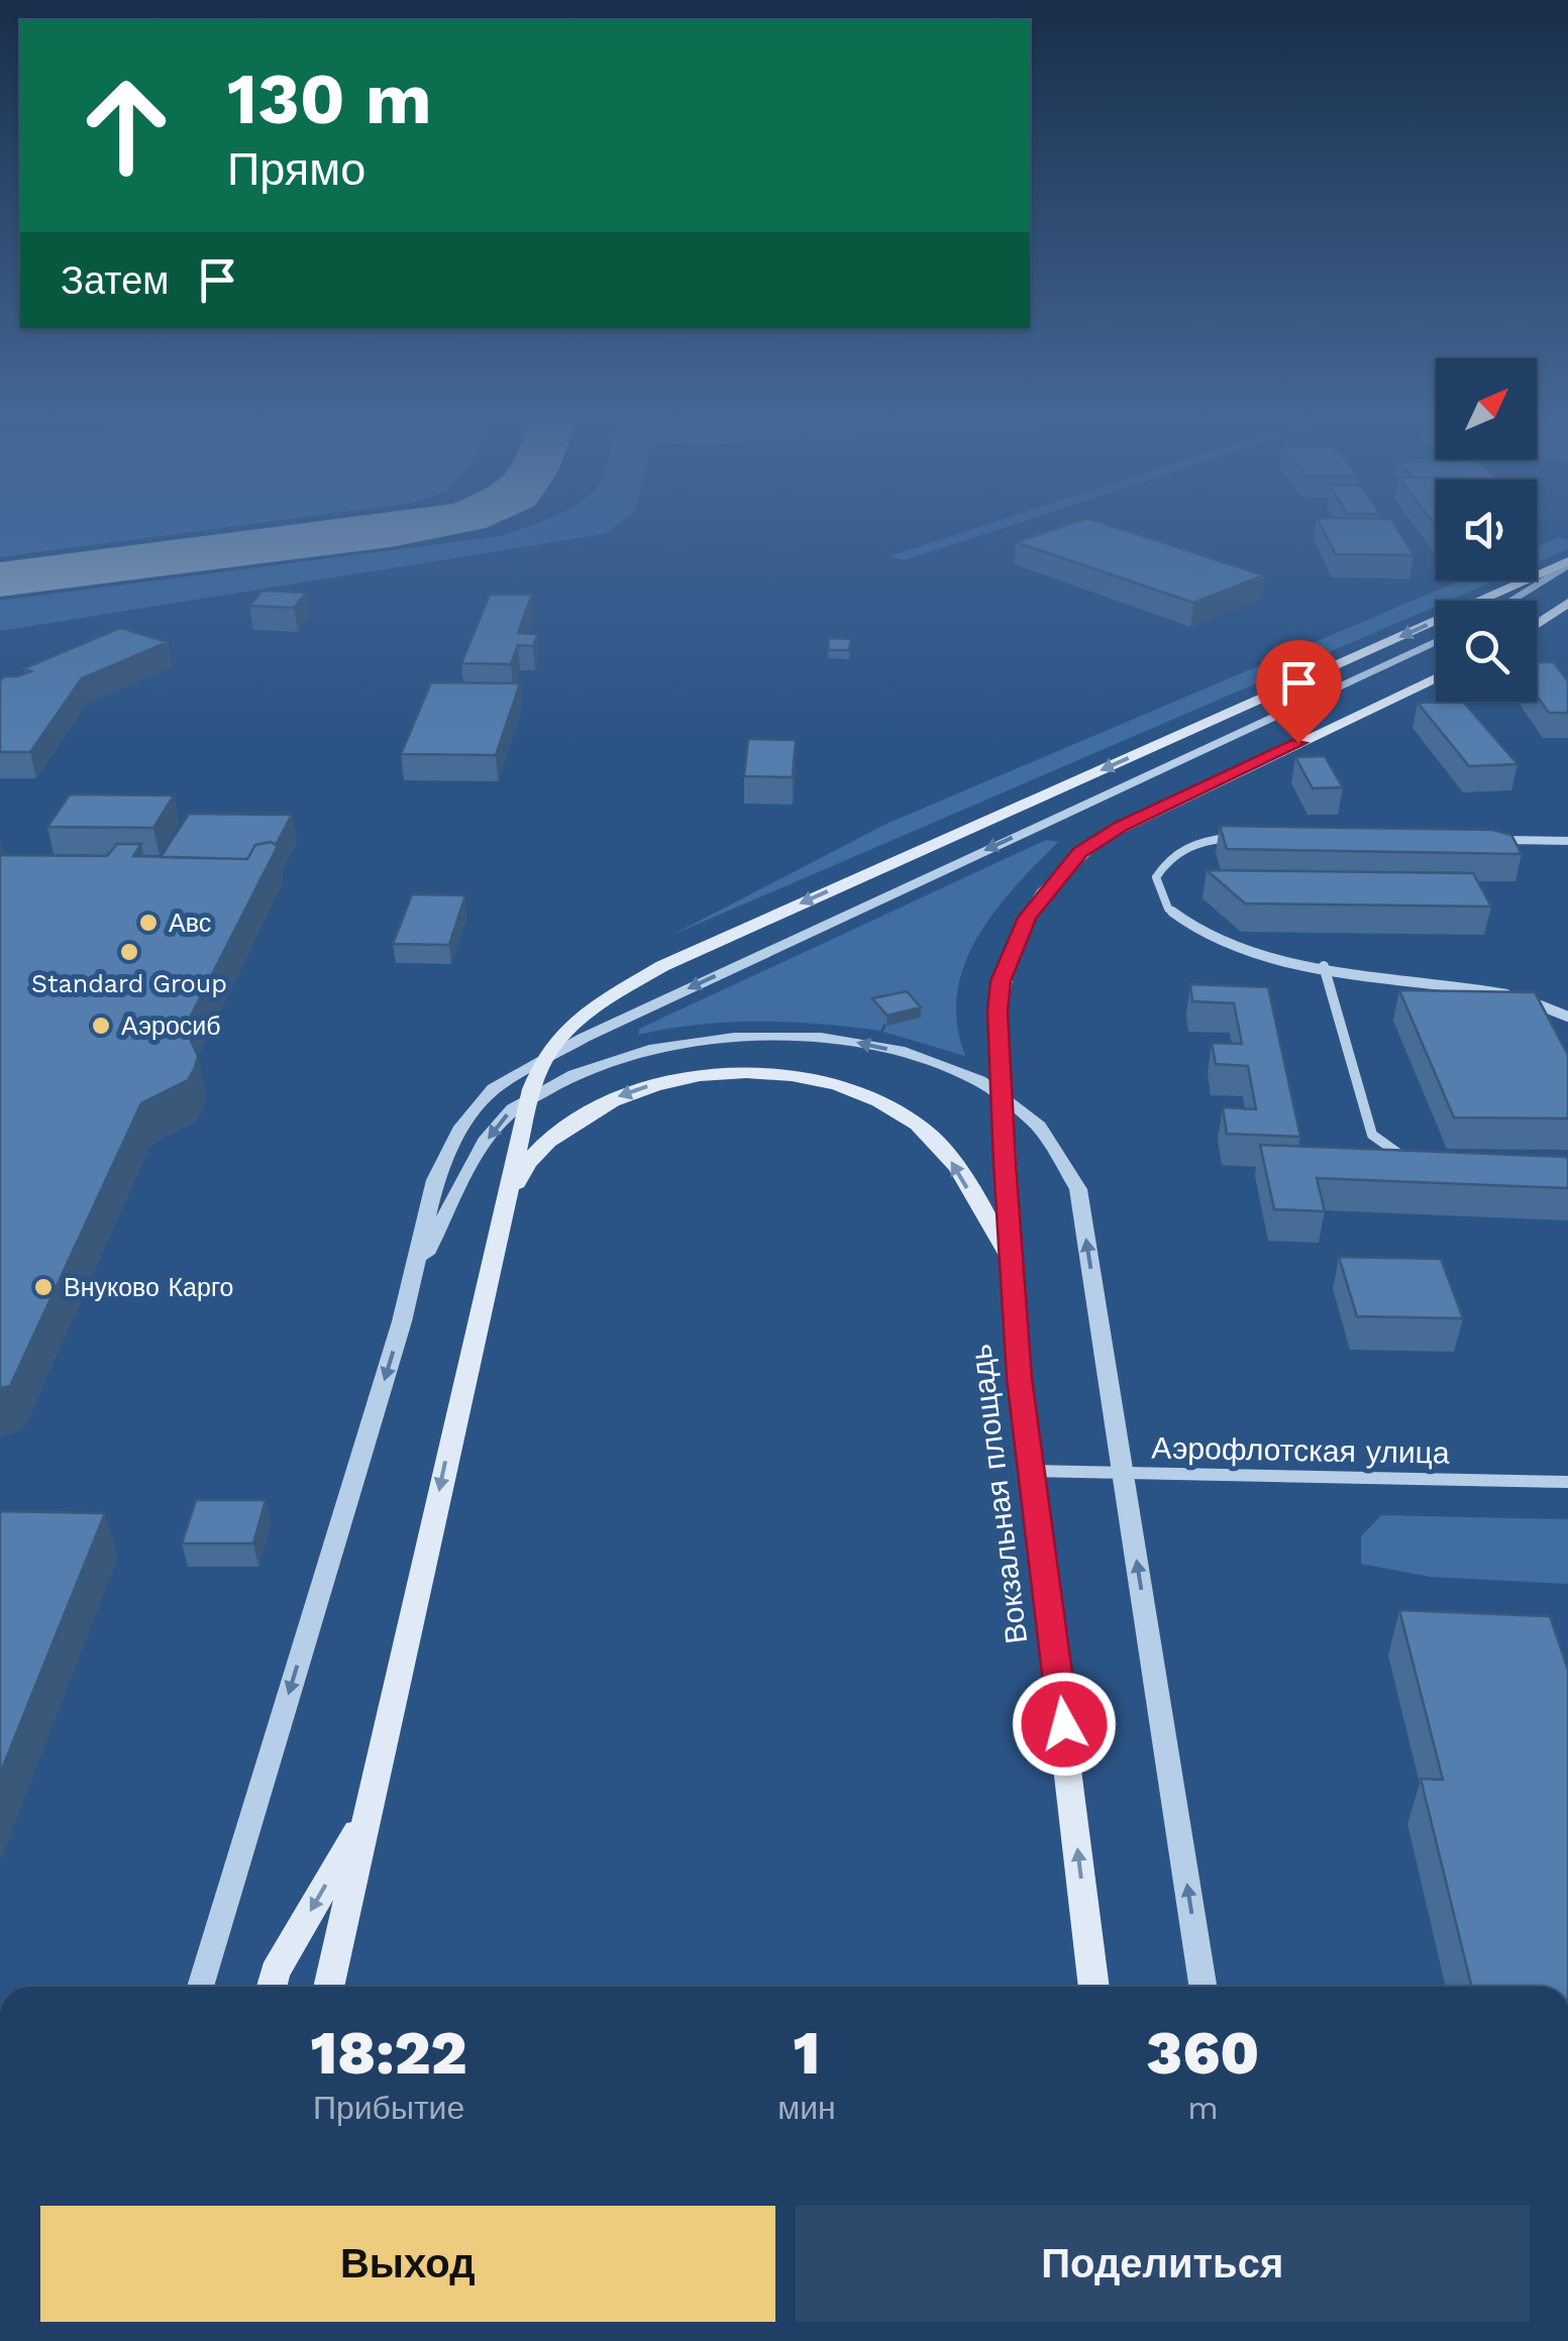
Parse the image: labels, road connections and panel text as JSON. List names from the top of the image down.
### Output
{
  "streets": {
    "main road": ["Вокзальная площадь"],
    "street": ["Аэрофлотская улица"]
  },
  "crossings": [
    ["Аэрофлотская улица", "Вокзальная площадь"]
  ],
  "places": [
    "Авс",
    "Standard Group",
    "Аэросиб",
    "Внуково Карго"
  ],
  "north": "top right",
  "page": {
    "turn": ["130 m", "Прямо"],
    "then": "Затем",
    "eta": [
      "18:22",
      "Прибытие",
      "1",
      "мин",
      "360",
      "m"
    ],
    "buttons": ["Выход", "Поделиться"]
  }
}
